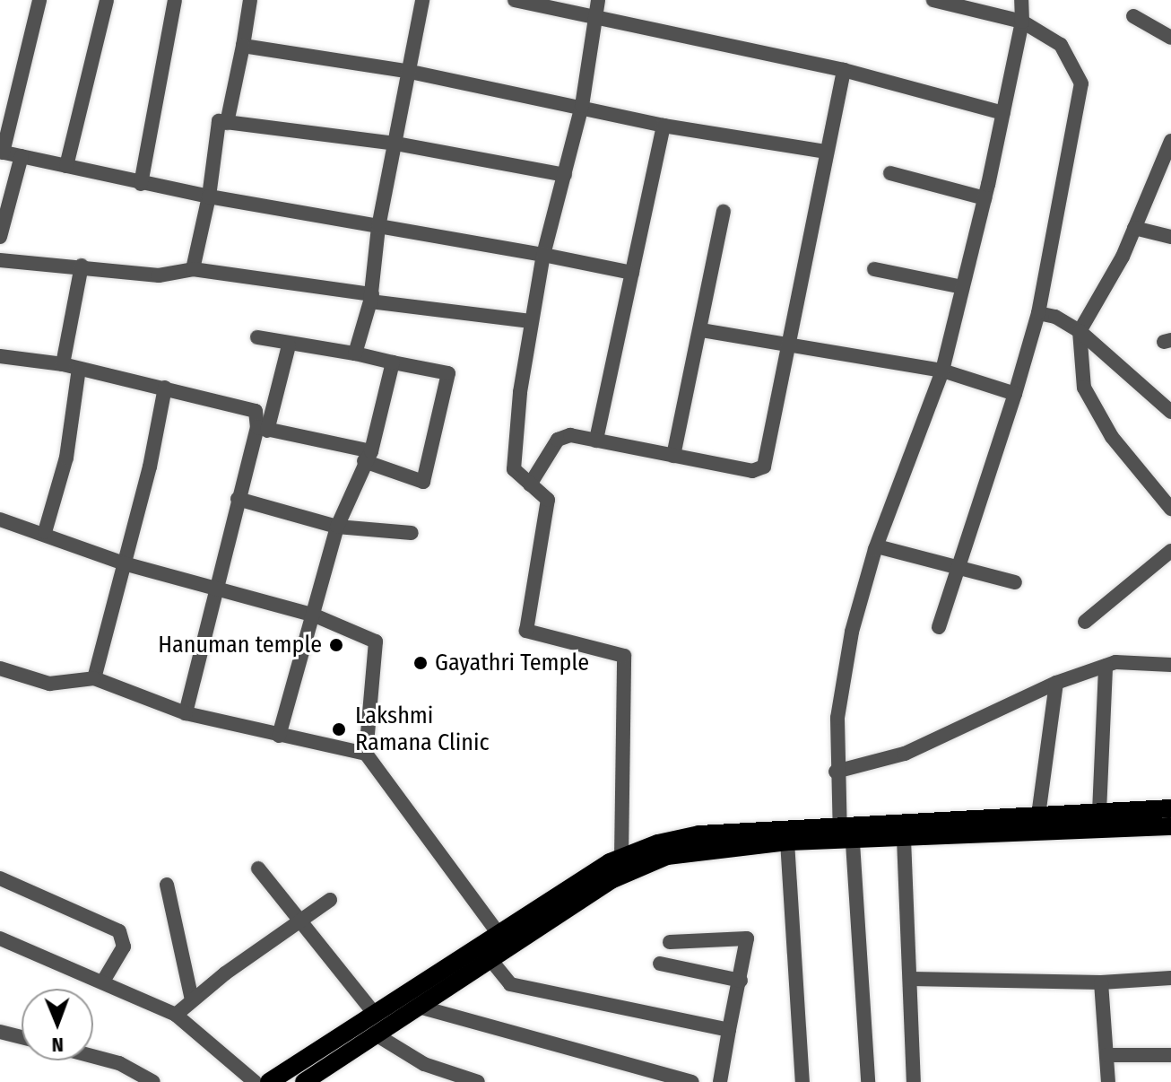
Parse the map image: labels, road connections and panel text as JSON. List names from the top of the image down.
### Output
{
  "places": ["Hanuman temple", "Gayathri Temple", "Lakshmi Ramana Clinic"],
  "north": "bottom"
}
